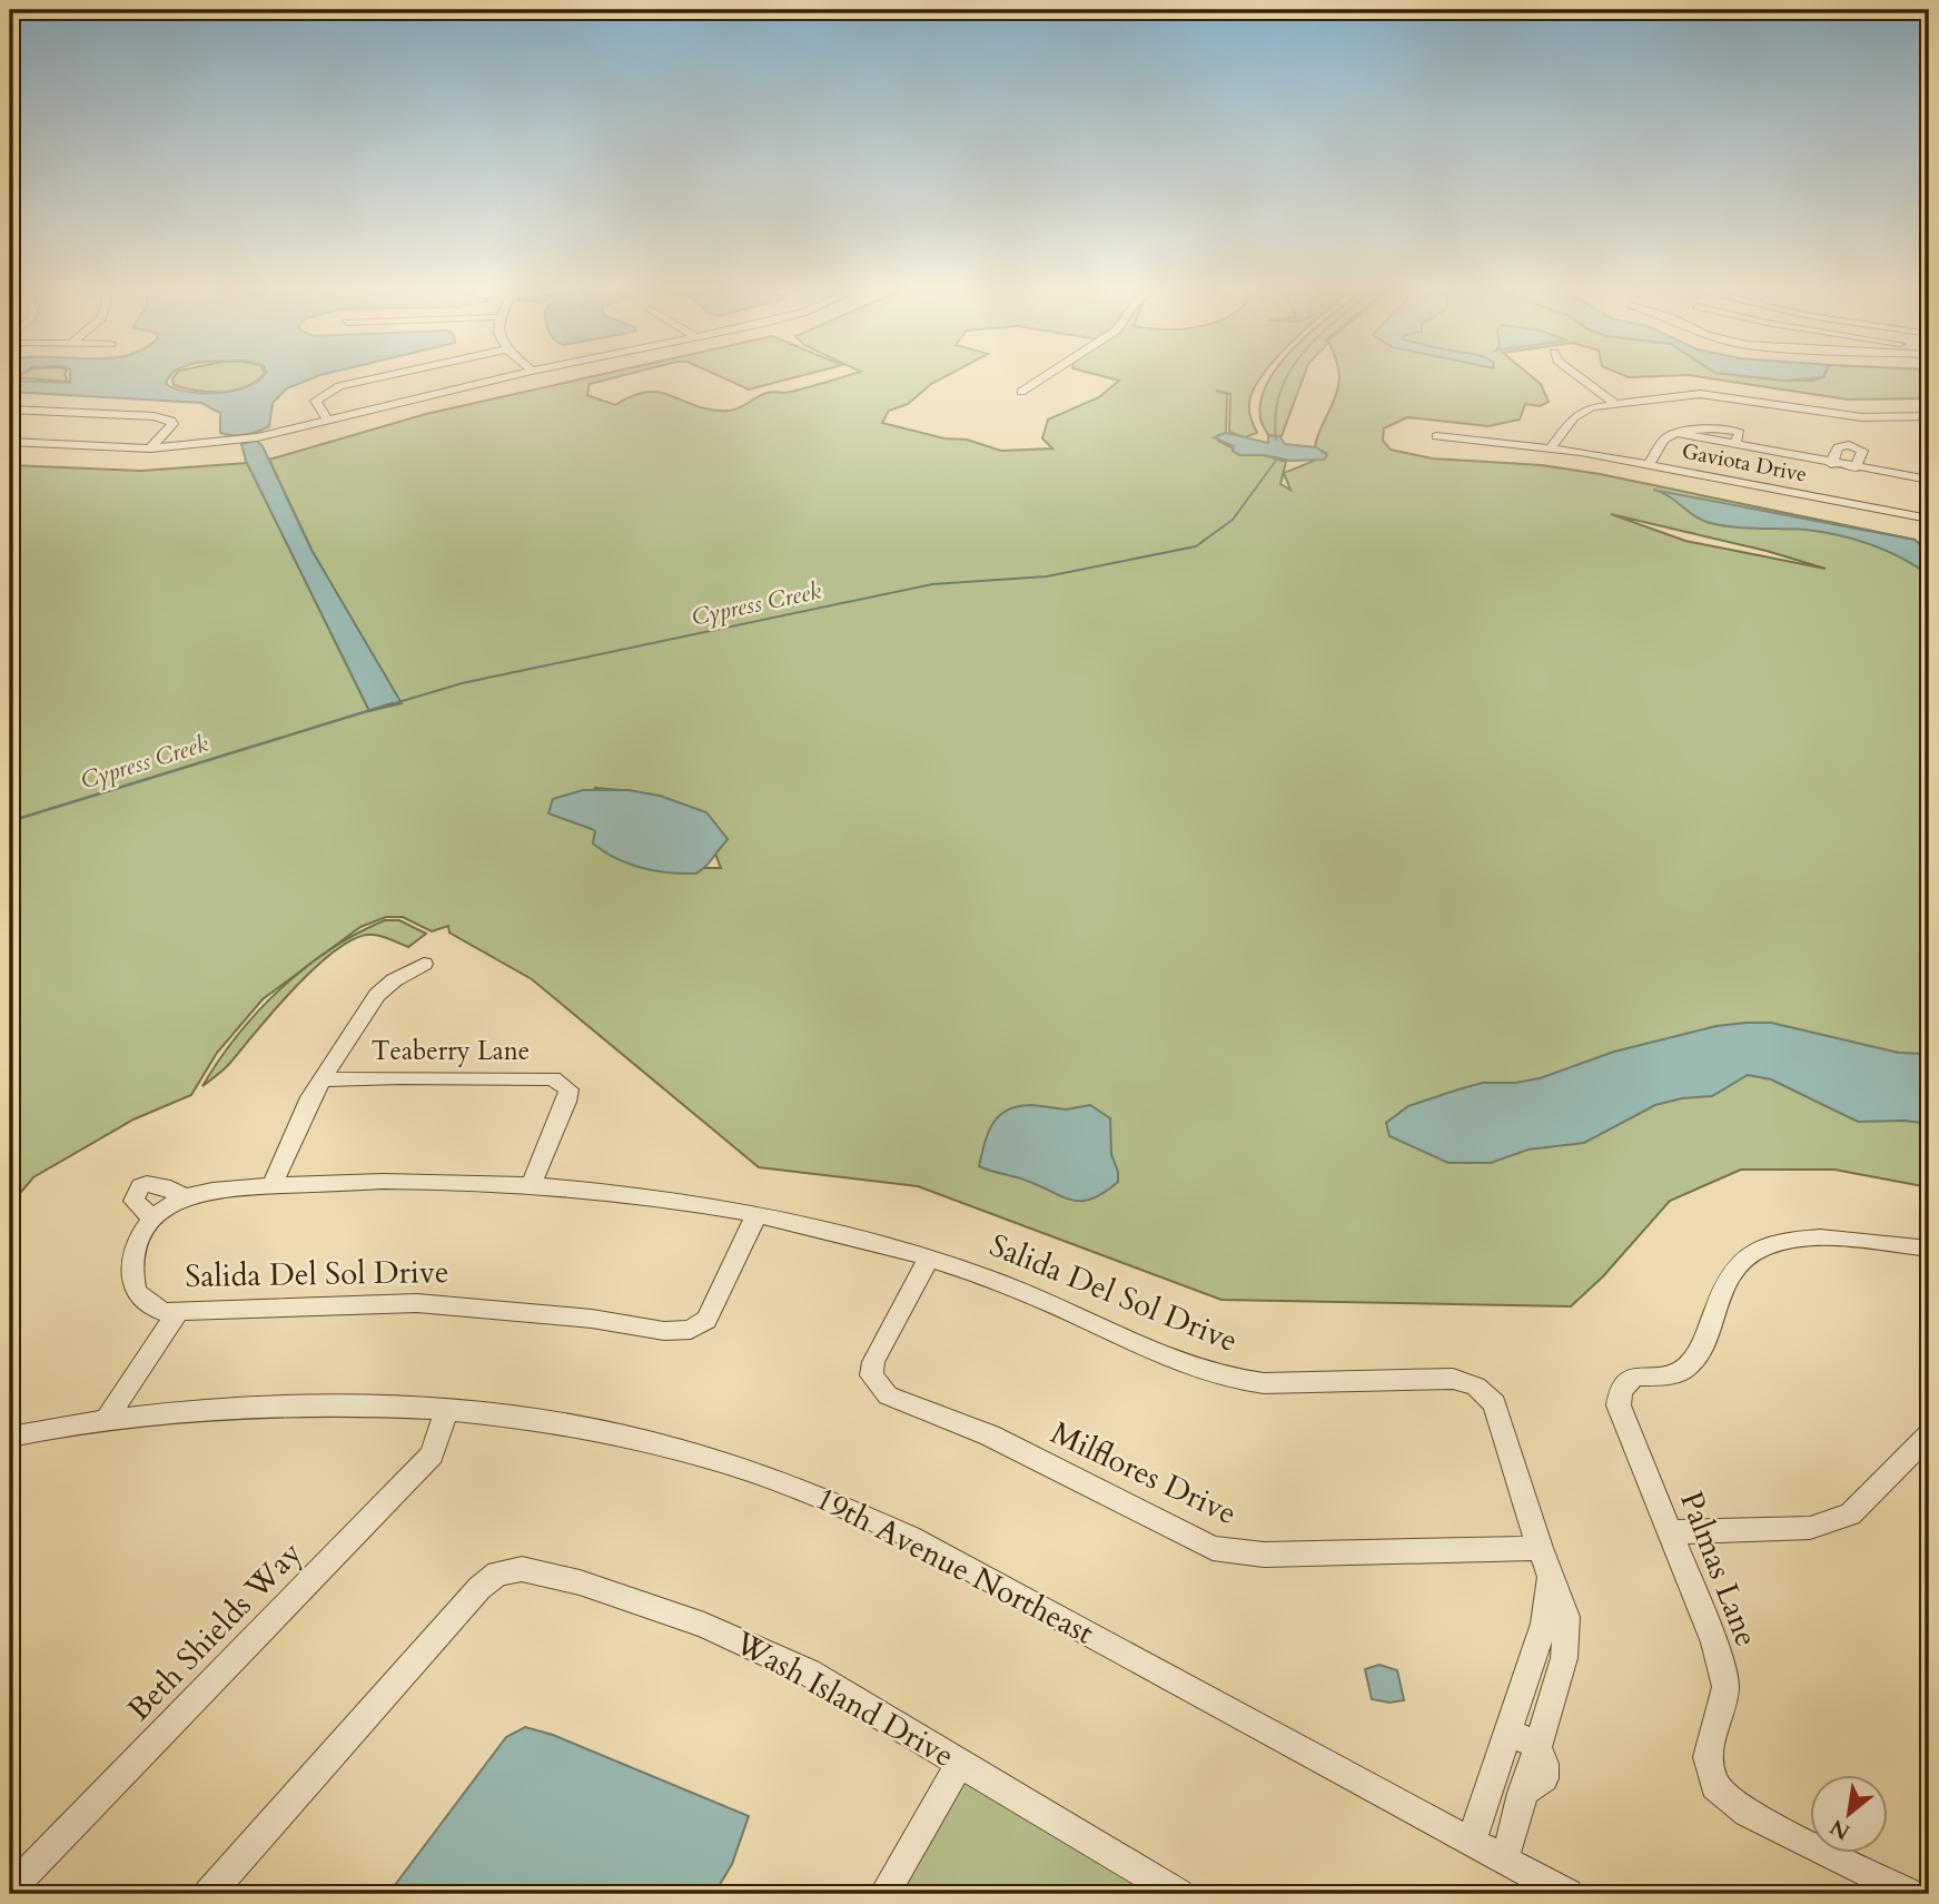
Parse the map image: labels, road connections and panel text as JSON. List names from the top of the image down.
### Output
{
  "streets": {
    "street": [
      "Gaviota Drive",
      "Teaberry Lane",
      "Salida Del Sol Drive",
      "Milflores Drive",
      "19th Avenue Northeast",
      "Palmas Lane",
      "Beth Shields Way",
      "Wash Island Drive"
    ]
  },
  "crossings": [
    ["Teaberry Lane", "Salida Del Sol Drive"],
    ["Salida Del Sol Drive", "Milflores Drive"],
    ["Salida Del Sol Drive", "19th Avenue Northeast"],
    ["19th Avenue Northeast", "Beth Shields Way"]
  ],
  "water": ["Cypress Creek"],
  "north": "bottom left"
}
